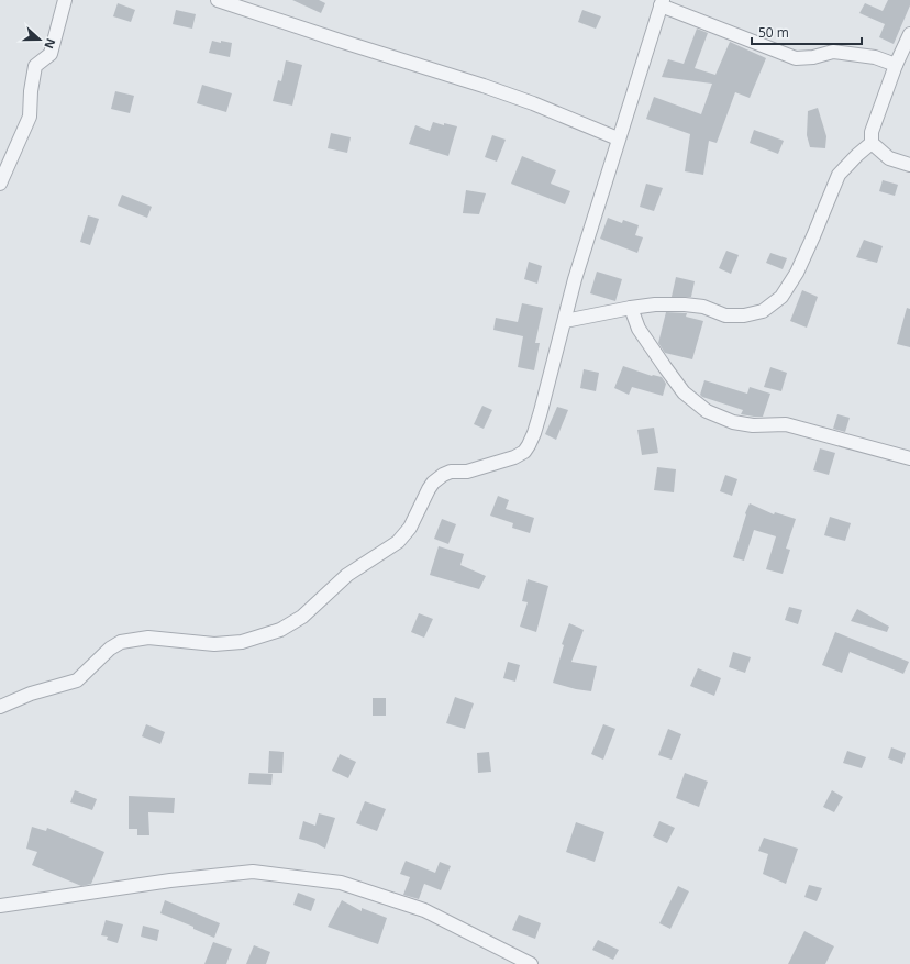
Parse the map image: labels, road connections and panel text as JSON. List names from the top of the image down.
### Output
{
  "scale_bar": "50 m",
  "north": "right"
}
